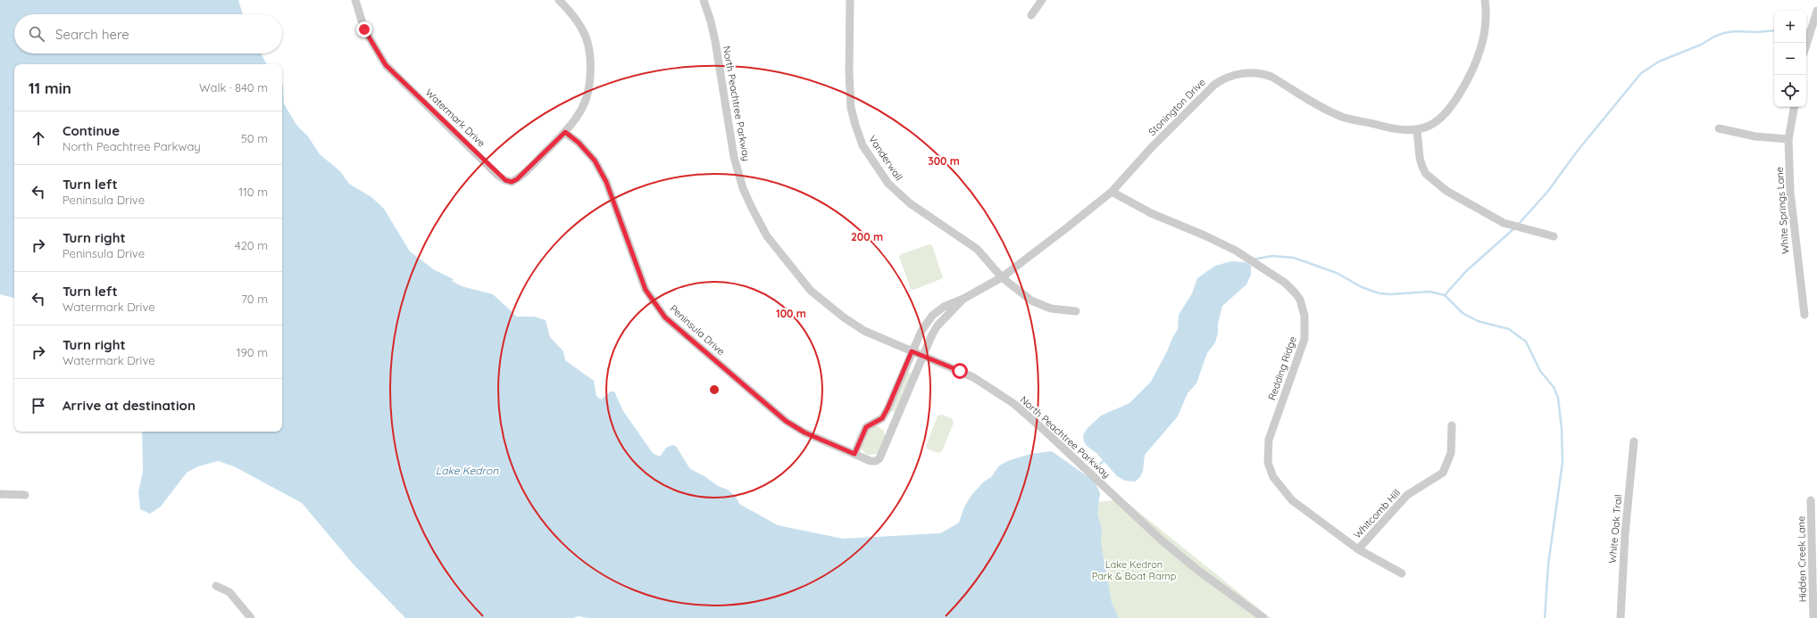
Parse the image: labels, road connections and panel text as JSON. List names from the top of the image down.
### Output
{
  "streets": {
    "street": [
      "North Peachtree Parkway",
      "Stonington Drive",
      "Watermark Drive",
      "Vanderwall",
      "White Springs Lane",
      "Peninsula Drive",
      "Redding Ridge",
      "Whitcomb Hill",
      "White Oak Trail",
      "Hidden Creek Lane"
    ]
  },
  "crossings": [
    ["North Peachtree Parkway", "Stonington Drive"],
    ["North Peachtree Parkway", "Peninsula Drive"],
    ["Stonington Drive", "Vanderwall"],
    ["Stonington Drive", "Peninsula Drive"],
    ["Stonington Drive", "Redding Ridge"],
    ["Watermark Drive", "Peninsula Drive"],
    ["Redding Ridge", "Whitcomb Hill"]
  ],
  "water": ["Lake Kedron"],
  "parks": ["Lake Kedron Park & Boat Ramp"],
  "page": {
    "map_buttons": ["+", "−"],
    "search": "Search here",
    "heading": ["11 min", "Walk · 840 m"],
    "list": [
      ["Continue", "North Peachtree Parkway", "50 m"],
      ["Turn left", "Peninsula Drive", "110 m"],
      ["Turn right", "Peninsula Drive", "420 m"],
      ["Turn left", "Watermark Drive", "70 m"],
      ["Turn right", "Watermark Drive", "190 m"],
      "Arrive at destination"
    ]
  },
  "rings": ["300 m", "200 m", "100 m"]
}
